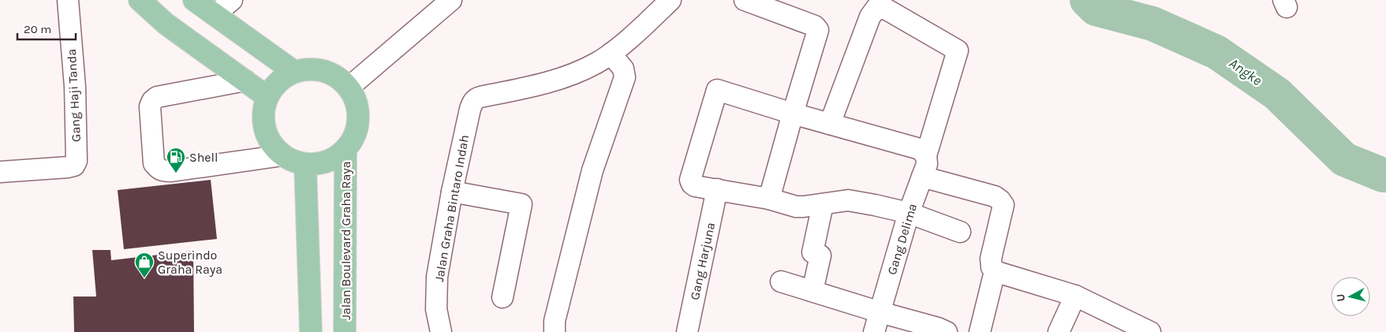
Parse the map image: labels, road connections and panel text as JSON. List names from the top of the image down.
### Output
{
  "streets": {
    "main road": ["Jalan Boulevard Graha Raya"],
    "street": [
      "Gang Haji Tanda",
      "Jalan Graha Bintaro Indah",
      "Gang Delima",
      "Gang Harjuna"
    ]
  },
  "water": ["Angke"],
  "places": {
    "fuel station": ["Shell"],
    "shop": ["Superindo Graha Raya"]
  },
  "scale_bar": "20 m",
  "north": "left"
}
